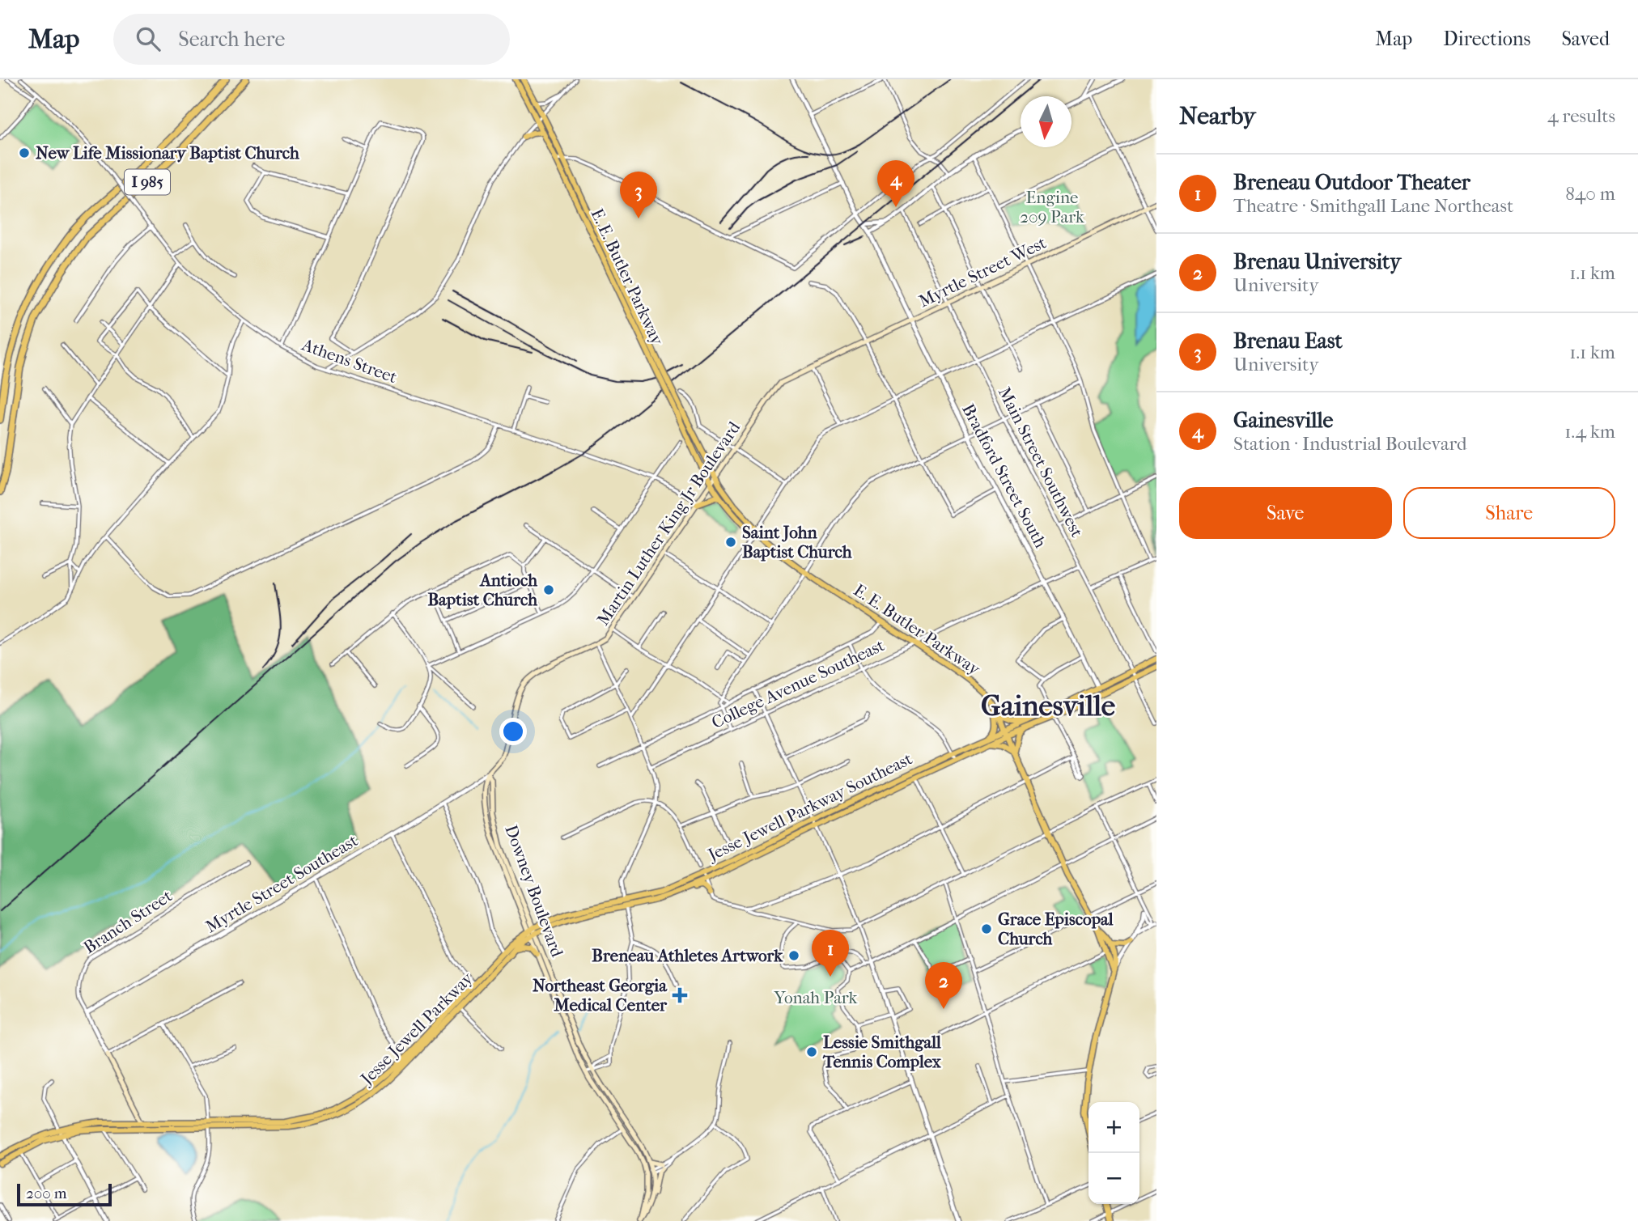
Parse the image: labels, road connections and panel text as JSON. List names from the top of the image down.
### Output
{
  "streets": {
    "highway": ["I 985"],
    "main road": [
      "Myrtle Street West",
      "E. E. Butler Parkway",
      "Martin Luther King Jr Boulevard",
      "Jesse Jewell Parkway Southeast",
      "Downey Boulevard",
      "Branch Street",
      "Jesse Jewell Parkway"
    ],
    "street": [
      "Athens Street",
      "Main Street Southwest",
      "Bradford Street South",
      "College Avenue Southeast",
      "Myrtle Street Southeast"
    ]
  },
  "crossings": [
    ["Myrtle Street West", "Main Street Southwest"],
    ["Myrtle Street West", "Bradford Street South"],
    ["Myrtle Street West", "Martin Luther King Jr Boulevard"],
    ["E. E. Butler Parkway", "Martin Luther King Jr Boulevard"],
    ["E. E. Butler Parkway", "College Avenue Southeast"],
    ["E. E. Butler Parkway", "Jesse Jewell Parkway Southeast"],
    ["Athens Street", "Martin Luther King Jr Boulevard"],
    ["Main Street Southwest", "College Avenue Southeast"],
    ["Bradford Street South", "Martin Luther King Jr Boulevard"],
    ["Bradford Street South", "College Avenue Southeast"],
    ["Bradford Street South", "Jesse Jewell Parkway Southeast"],
    ["Martin Luther King Jr Boulevard", "Myrtle Street Southeast"],
    ["Martin Luther King Jr Boulevard", "Downey Boulevard"],
    ["Jesse Jewell Parkway Southeast", "Downey Boulevard"],
    ["Jesse Jewell Parkway Southeast", "Jesse Jewell Parkway"],
    ["Myrtle Street Southeast", "Downey Boulevard"],
    ["Myrtle Street Southeast", "Branch Street"],
    ["Downey Boulevard", "Jesse Jewell Parkway"]
  ],
  "districts": ["Gainesville"],
  "parks": ["Engine 209 Park", "Yonah Park"],
  "places": {
    "other": [
      "New Life Missionary Baptist Church",
      "Saint John Baptist Church",
      "Antioch Baptist Church",
      "Grace Episcopal Church",
      "Breneau Athletes Artwork",
      "Lessie Smithgall Tennis Complex"
    ],
    "health": ["Northeast Georgia Medical Center"]
  },
  "scale_bar": "200 m",
  "north": "bottom",
  "page": {
    "header": "Map",
    "search": "Search here",
    "nav": ["Map", "Directions", "Saved"],
    "heading": ["Nearby", "4 results"],
    "list": [
      {
        "mark": "1",
        "name": "Breneau Outdoor Theater",
        "note": "Theatre · Smithgall Lane Northeast",
        "value": "840 m"
      },
      {
        "mark": "2",
        "name": "Brenau University",
        "note": "University",
        "value": "1.1 km"
      },
      {
        "mark": "3",
        "name": "Brenau East",
        "note": "University",
        "value": "1.1 km"
      },
      {
        "mark": "4",
        "name": "Gainesville",
        "note": "Station · Industrial Boulevard",
        "value": "1.4 km"
      }
    ],
    "pins": [
      "4",
      "3",
      "1",
      "2"
    ],
    "buttons": ["Save", "Share"],
    "map_buttons": ["+", "−"],
    "scale": "200 m"
  }
}
